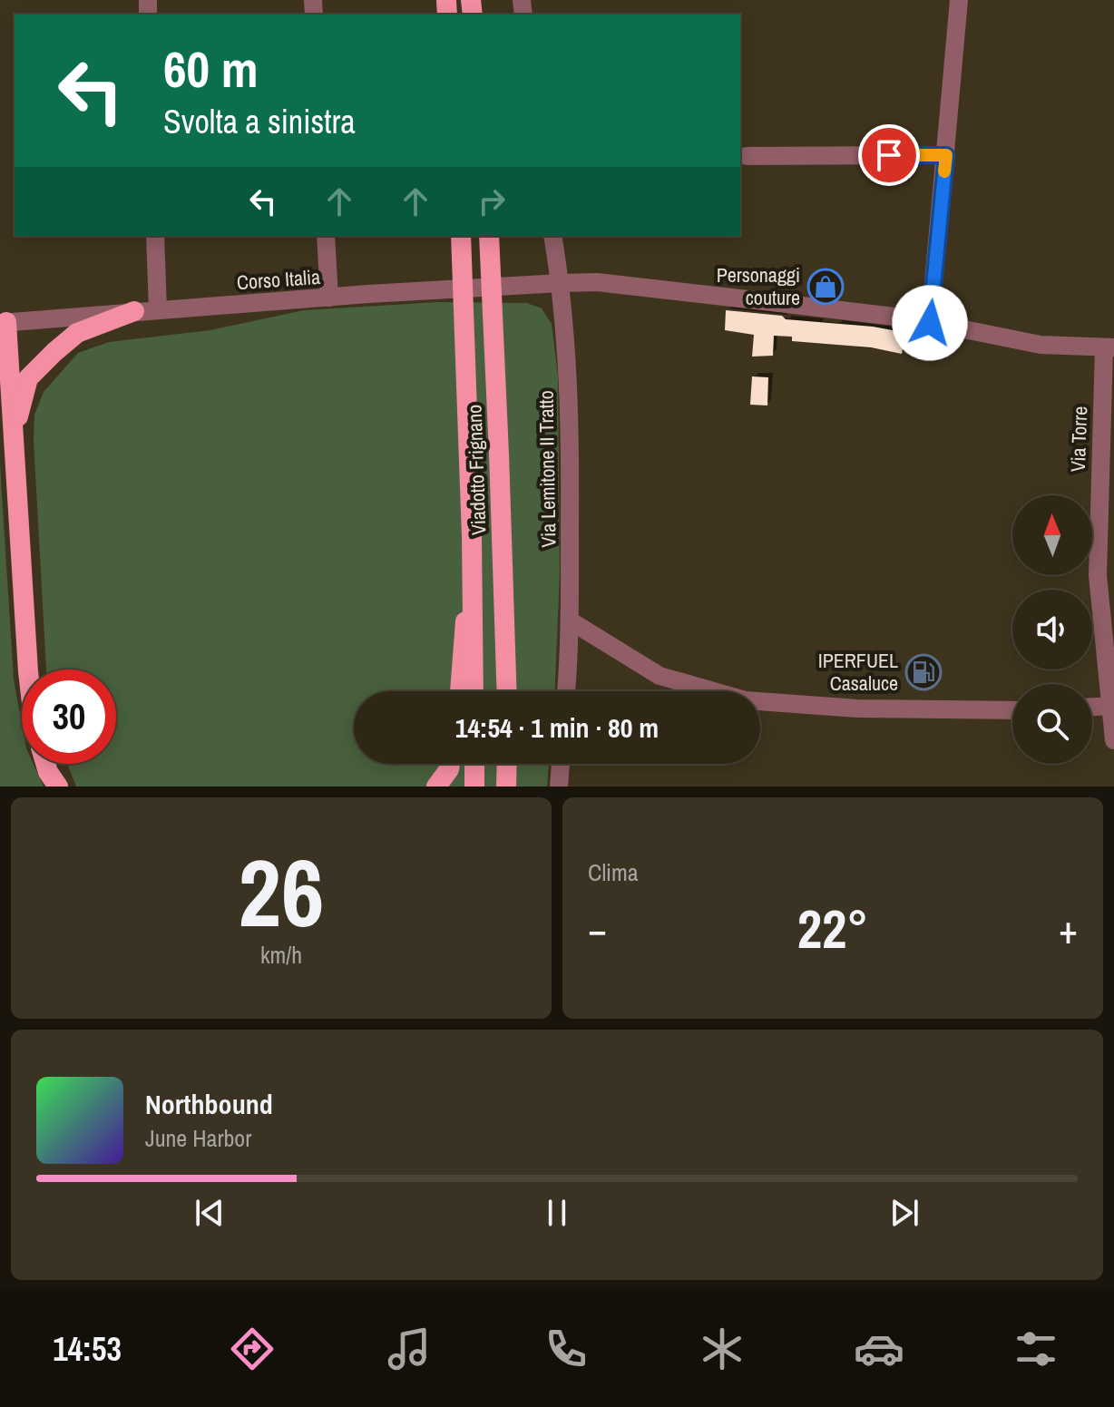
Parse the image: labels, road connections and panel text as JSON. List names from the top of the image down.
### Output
{
  "streets": {
    "highway": ["Viadotto Frignano"],
    "street": ["Corso Italia", "Via Torre", "Via Lemitone II Tratto"]
  },
  "crossings": [
    ["Corso Italia", "Via Torre"],
    ["Corso Italia", "Via Lemitone II Tratto"]
  ],
  "places": {
    "shop": ["Personaggi couture"],
    "fuel station": ["IPERFUEL Casaluce"]
  },
  "north": "top",
  "page": {
    "turn": ["60 m", "Svolta a sinistra"],
    "limit": "30",
    "trip": "14:54 · 1 min · 80 m",
    "tile": [
      ["26", "km/h"],
      "Clima"
    ],
    "heat": ["−", "22°", "+"],
    "song": ["Northbound", "June Harbor"],
    "tabs": "14:53"
  }
}
